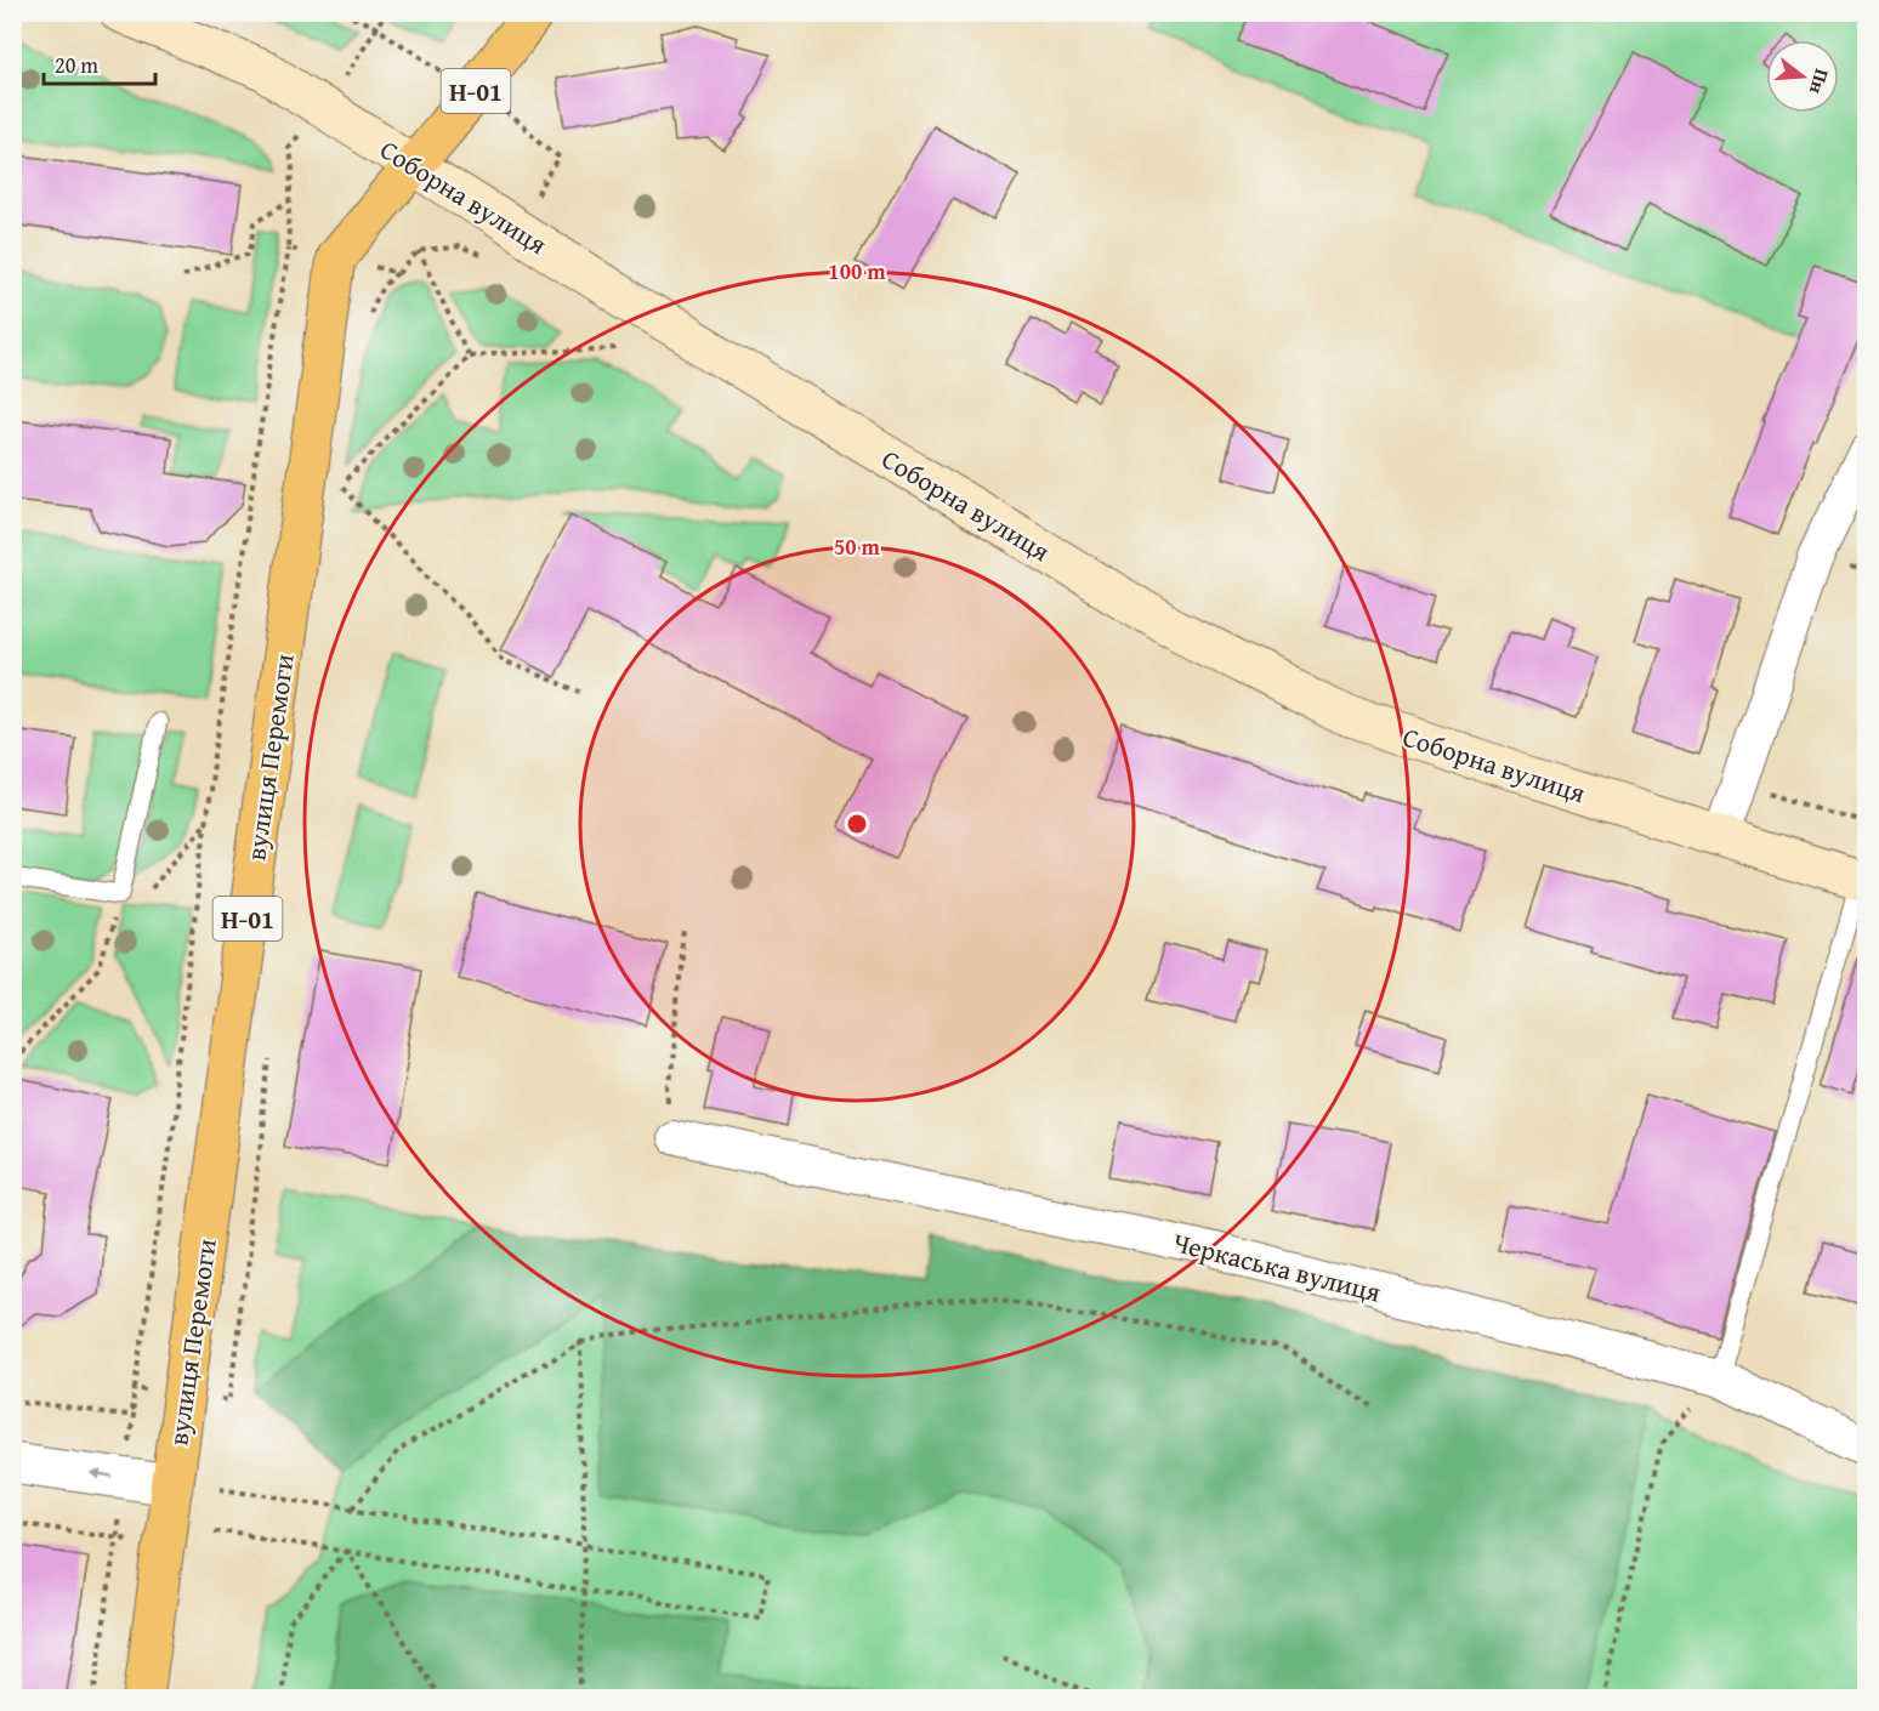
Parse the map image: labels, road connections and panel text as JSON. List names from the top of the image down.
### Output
{
  "streets": {
    "main road": ["Н-01", "Соборна вулиця", "вулиця Перемоги"],
    "street": ["Черкаська вулиця"]
  },
  "crossings": [
    ["Соборна вулиця", "вулиця Перемоги"]
  ],
  "scale_bar": "20 m",
  "north": "right",
  "rings": ["100 m", "50 m"]
}
